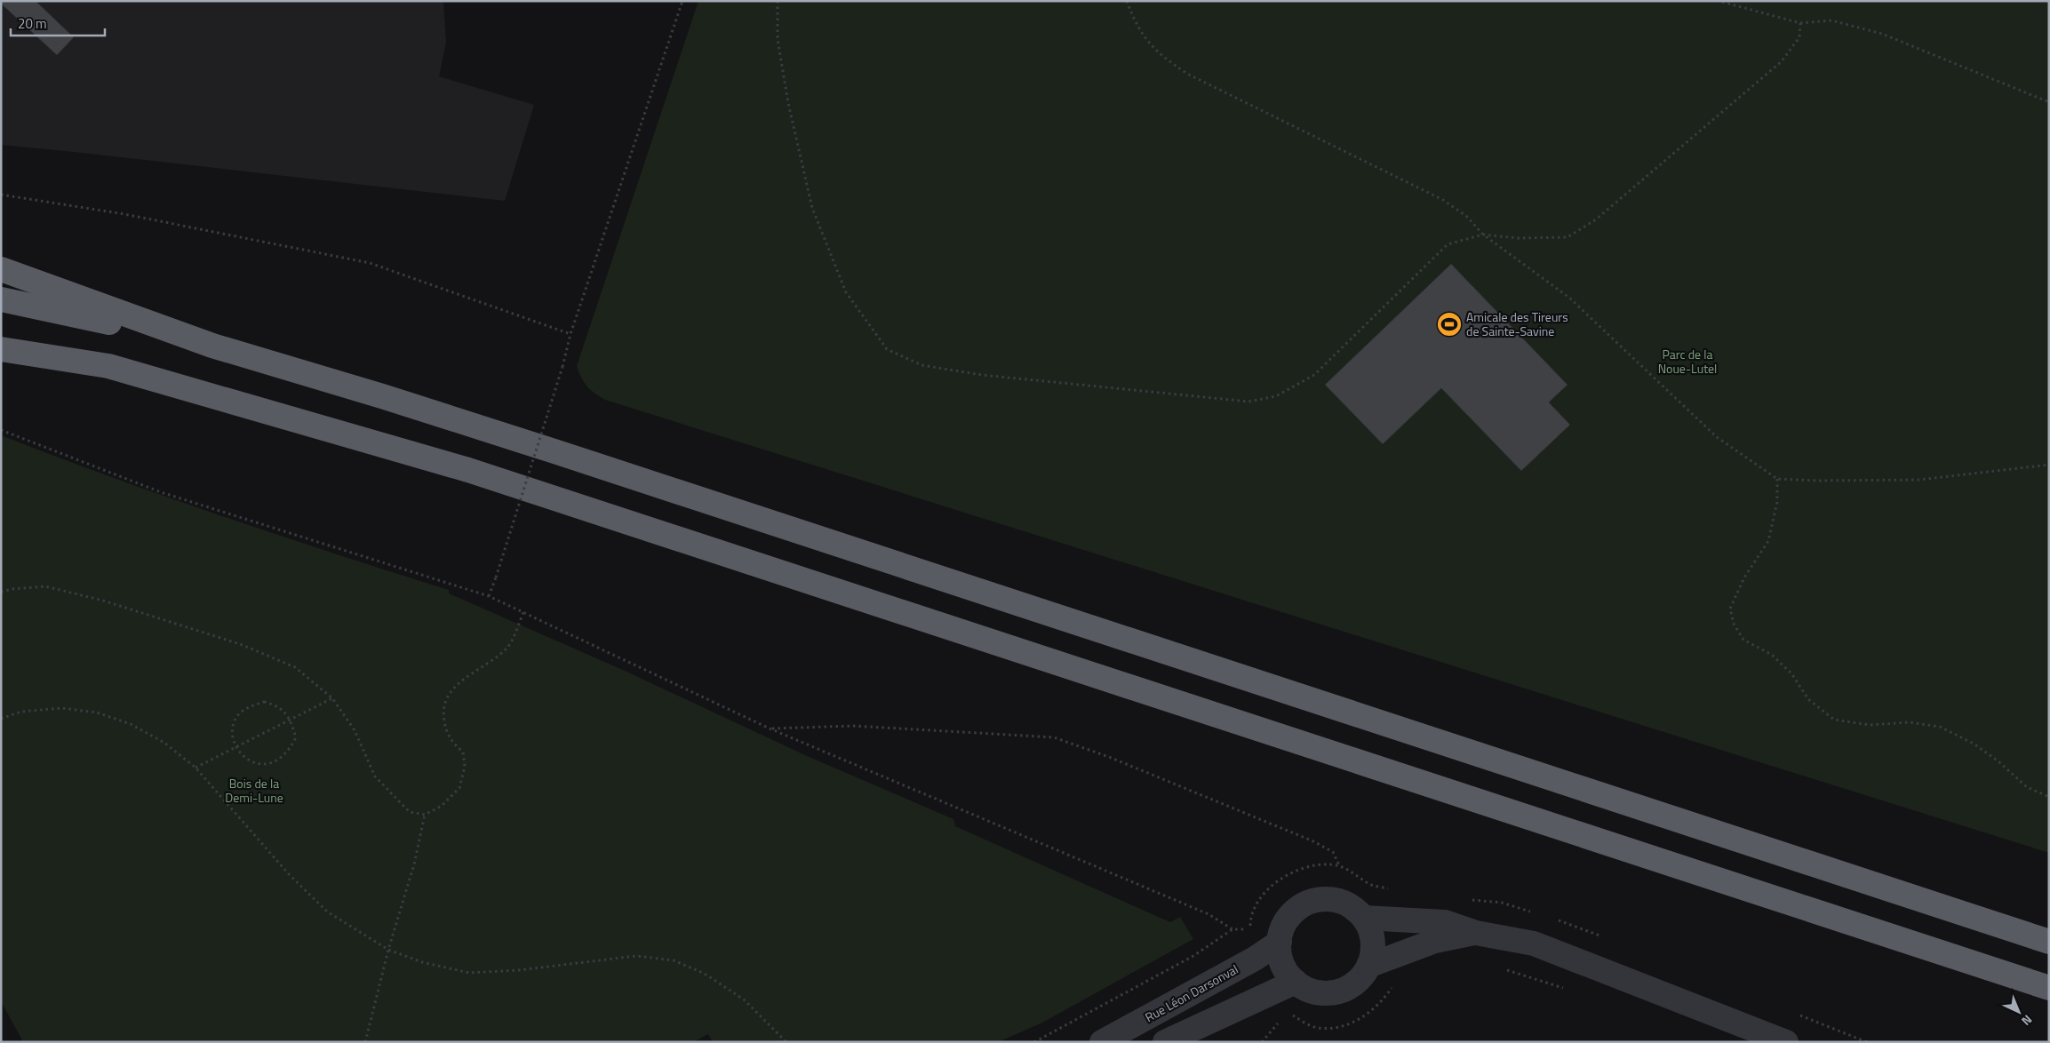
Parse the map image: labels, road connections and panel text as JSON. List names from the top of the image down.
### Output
{
  "streets": {
    "street": ["Rue Léon Darsonval"]
  },
  "parks": ["Parc de la Noue-Lutel", "Bois de la Demi-Lune"],
  "places": {
    "sports": ["Amicale des Tireurs de Sainte-Savine"]
  },
  "scale_bar": "20 m",
  "north": "bottom right"
}
